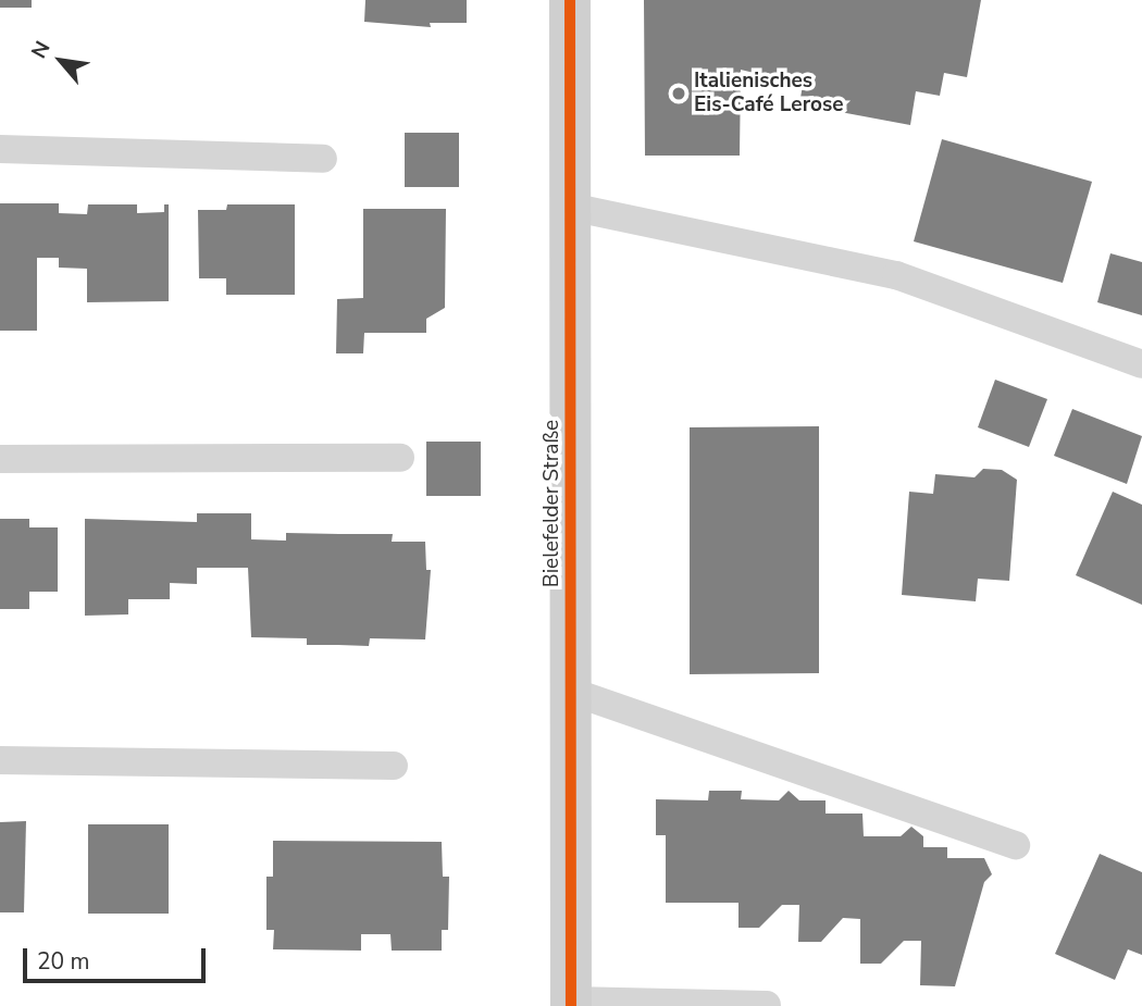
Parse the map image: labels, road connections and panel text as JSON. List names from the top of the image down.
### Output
{
  "streets": {
    "main road": ["Bielefelder Straße"]
  },
  "places": ["Italienisches Eis-Café Lerose"],
  "scale_bar": "20 m",
  "north": "top left"
}
